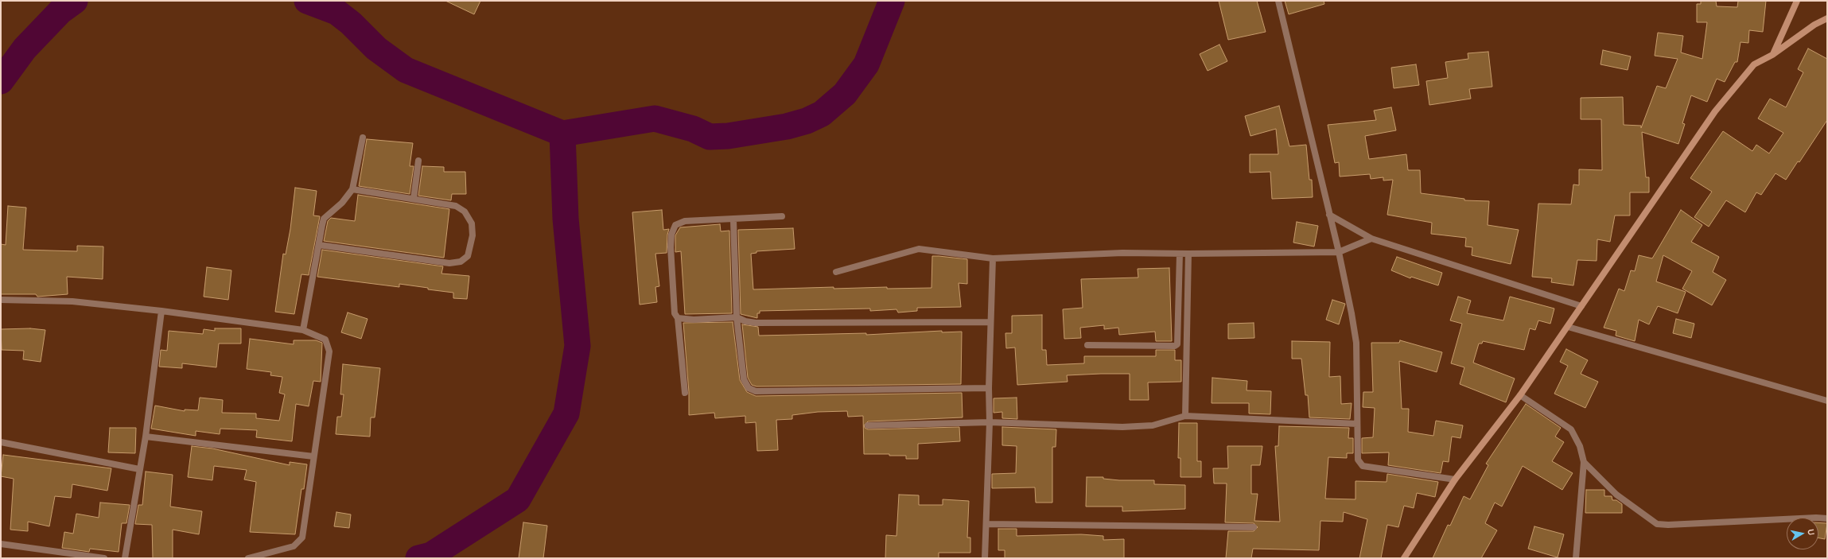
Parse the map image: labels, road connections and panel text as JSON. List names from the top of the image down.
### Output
{
  "north": "right"
}
